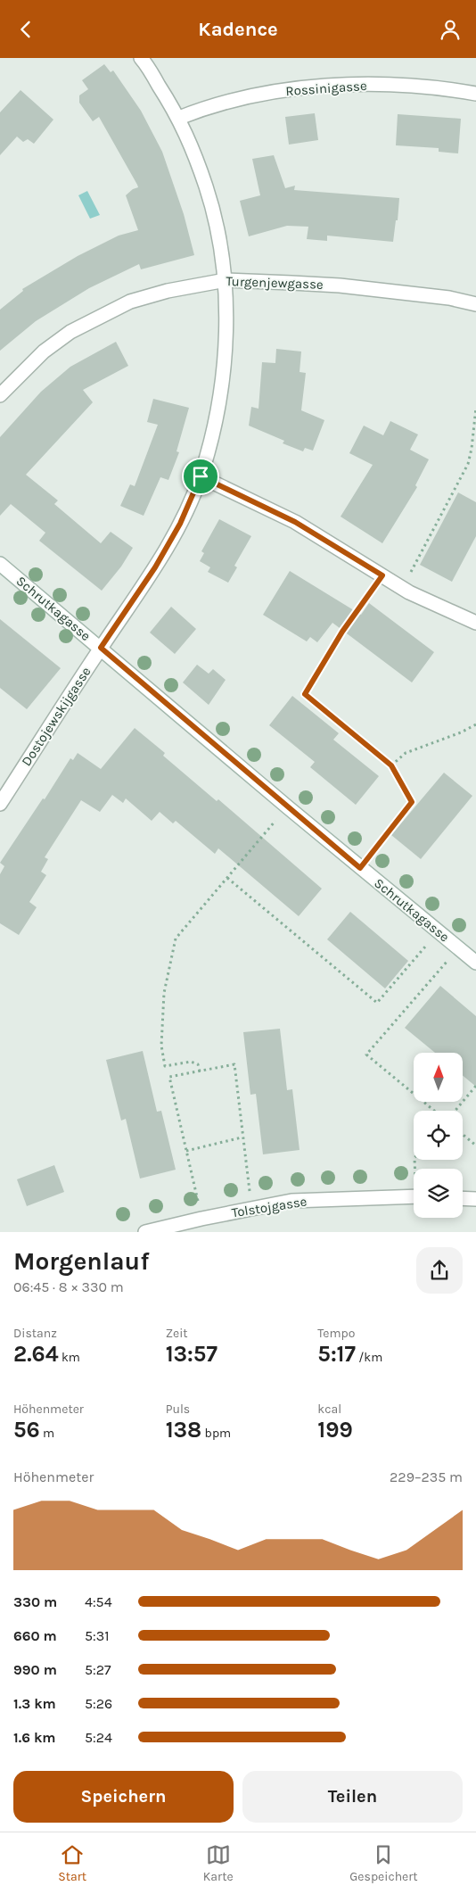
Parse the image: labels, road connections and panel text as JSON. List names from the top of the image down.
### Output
{
  "streets": {
    "street": [
      "Rossinigasse",
      "Turgenjewgasse",
      "Schrutkagasse",
      "Dostojewskijgasse",
      "Tolstojgasse"
    ]
  },
  "crossings": [
    ["Rossinigasse", "Dostojewskijgasse"],
    ["Turgenjewgasse", "Dostojewskijgasse"],
    ["Schrutkagasse", "Dostojewskijgasse"]
  ],
  "north": "top",
  "page": {
    "header": "Kadence",
    "heading": ["Morgenlauf", "06:45 · 8 × 330 m"],
    "stats": [
      ["Distanz", "2.64 km"],
      ["Zeit", "13:57"],
      ["Tempo", "5:17 /km"],
      ["Höhenmeter", "56 m"],
      ["Puls", "138 bpm"],
      ["kcal", "199"]
    ],
    "chart": ["Höhenmeter", "229–235 m"],
    "list": [
      {
        "name": "330 m",
        "note": "4:54"
      },
      {
        "name": "660 m",
        "note": "5:31"
      },
      {
        "name": "990 m",
        "note": "5:27"
      },
      {
        "name": "1.3 km",
        "note": "5:26"
      },
      {
        "name": "1.6 km",
        "note": "5:24"
      }
    ],
    "buttons": ["Speichern", "Teilen"],
    "tabs": ["Start", "Karte", "Gespeichert"]
  }
}
